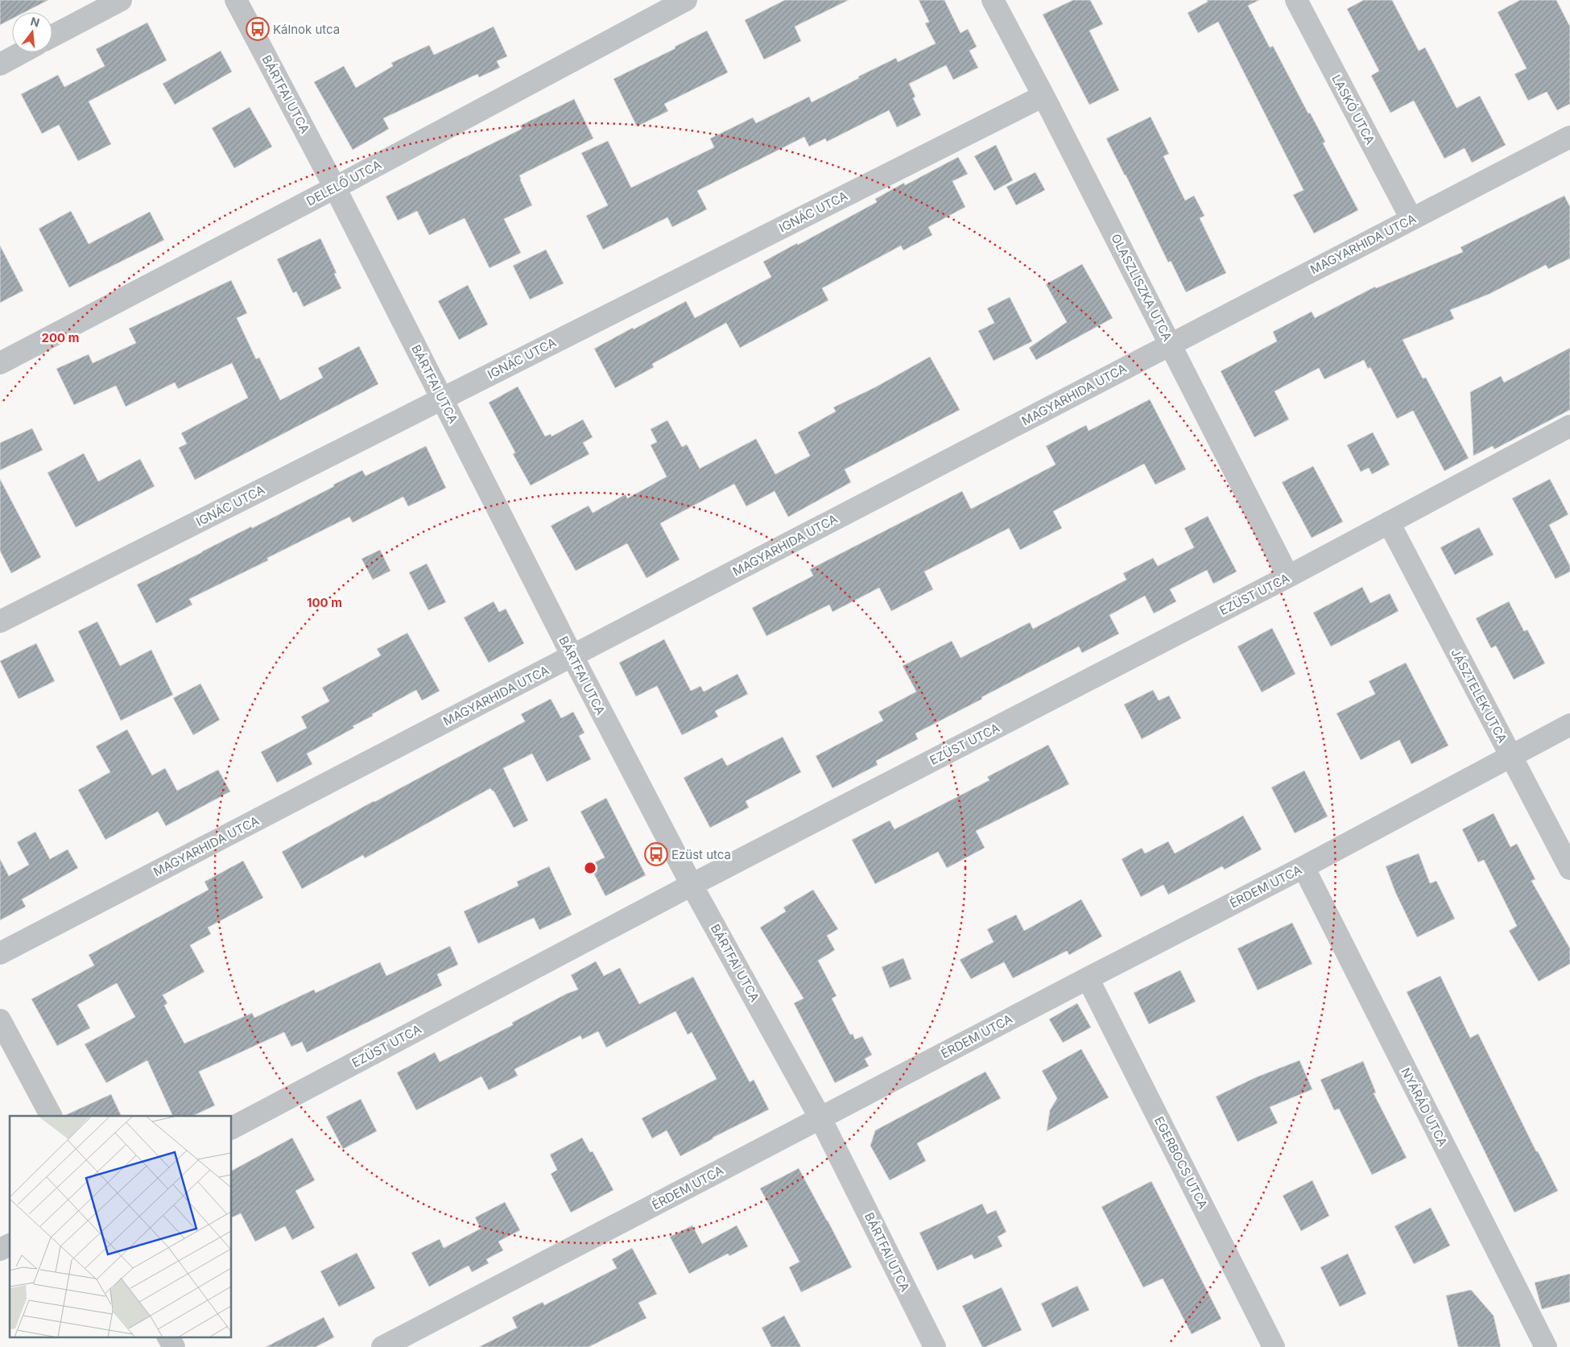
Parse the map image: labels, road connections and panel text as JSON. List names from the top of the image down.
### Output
{
  "streets": {
    "street": [
      "BÁRTFAI UTCA",
      "LASKÓ UTCA",
      "DELELŐ UTCA",
      "IGNÁC UTCA",
      "MAGYARHIDA UTCA",
      "OLASZLISZKA UTCA",
      "EZÜST UTCA",
      "JÁSZTELEK UTCA",
      "ÉRDEM UTCA",
      "NYÁRÁD UTCA",
      "EGERBOCS UTCA"
    ]
  },
  "crossings": [
    ["BÁRTFAI UTCA", "DELELŐ UTCA"],
    ["BÁRTFAI UTCA", "IGNÁC UTCA"],
    ["BÁRTFAI UTCA", "MAGYARHIDA UTCA"],
    ["BÁRTFAI UTCA", "EZÜST UTCA"],
    ["BÁRTFAI UTCA", "ÉRDEM UTCA"],
    ["LASKÓ UTCA", "MAGYARHIDA UTCA"],
    ["IGNÁC UTCA", "OLASZLISZKA UTCA"],
    ["MAGYARHIDA UTCA", "OLASZLISZKA UTCA"],
    ["OLASZLISZKA UTCA", "EZÜST UTCA"],
    ["EZÜST UTCA", "JÁSZTELEK UTCA"],
    ["JÁSZTELEK UTCA", "ÉRDEM UTCA"],
    ["ÉRDEM UTCA", "NYÁRÁD UTCA"],
    ["ÉRDEM UTCA", "EGERBOCS UTCA"]
  ],
  "places": {
    "bus stop": ["Kálnok utca", "Ezüst utca"]
  },
  "north": "top",
  "rings": ["200 m", "100 m"]
}
